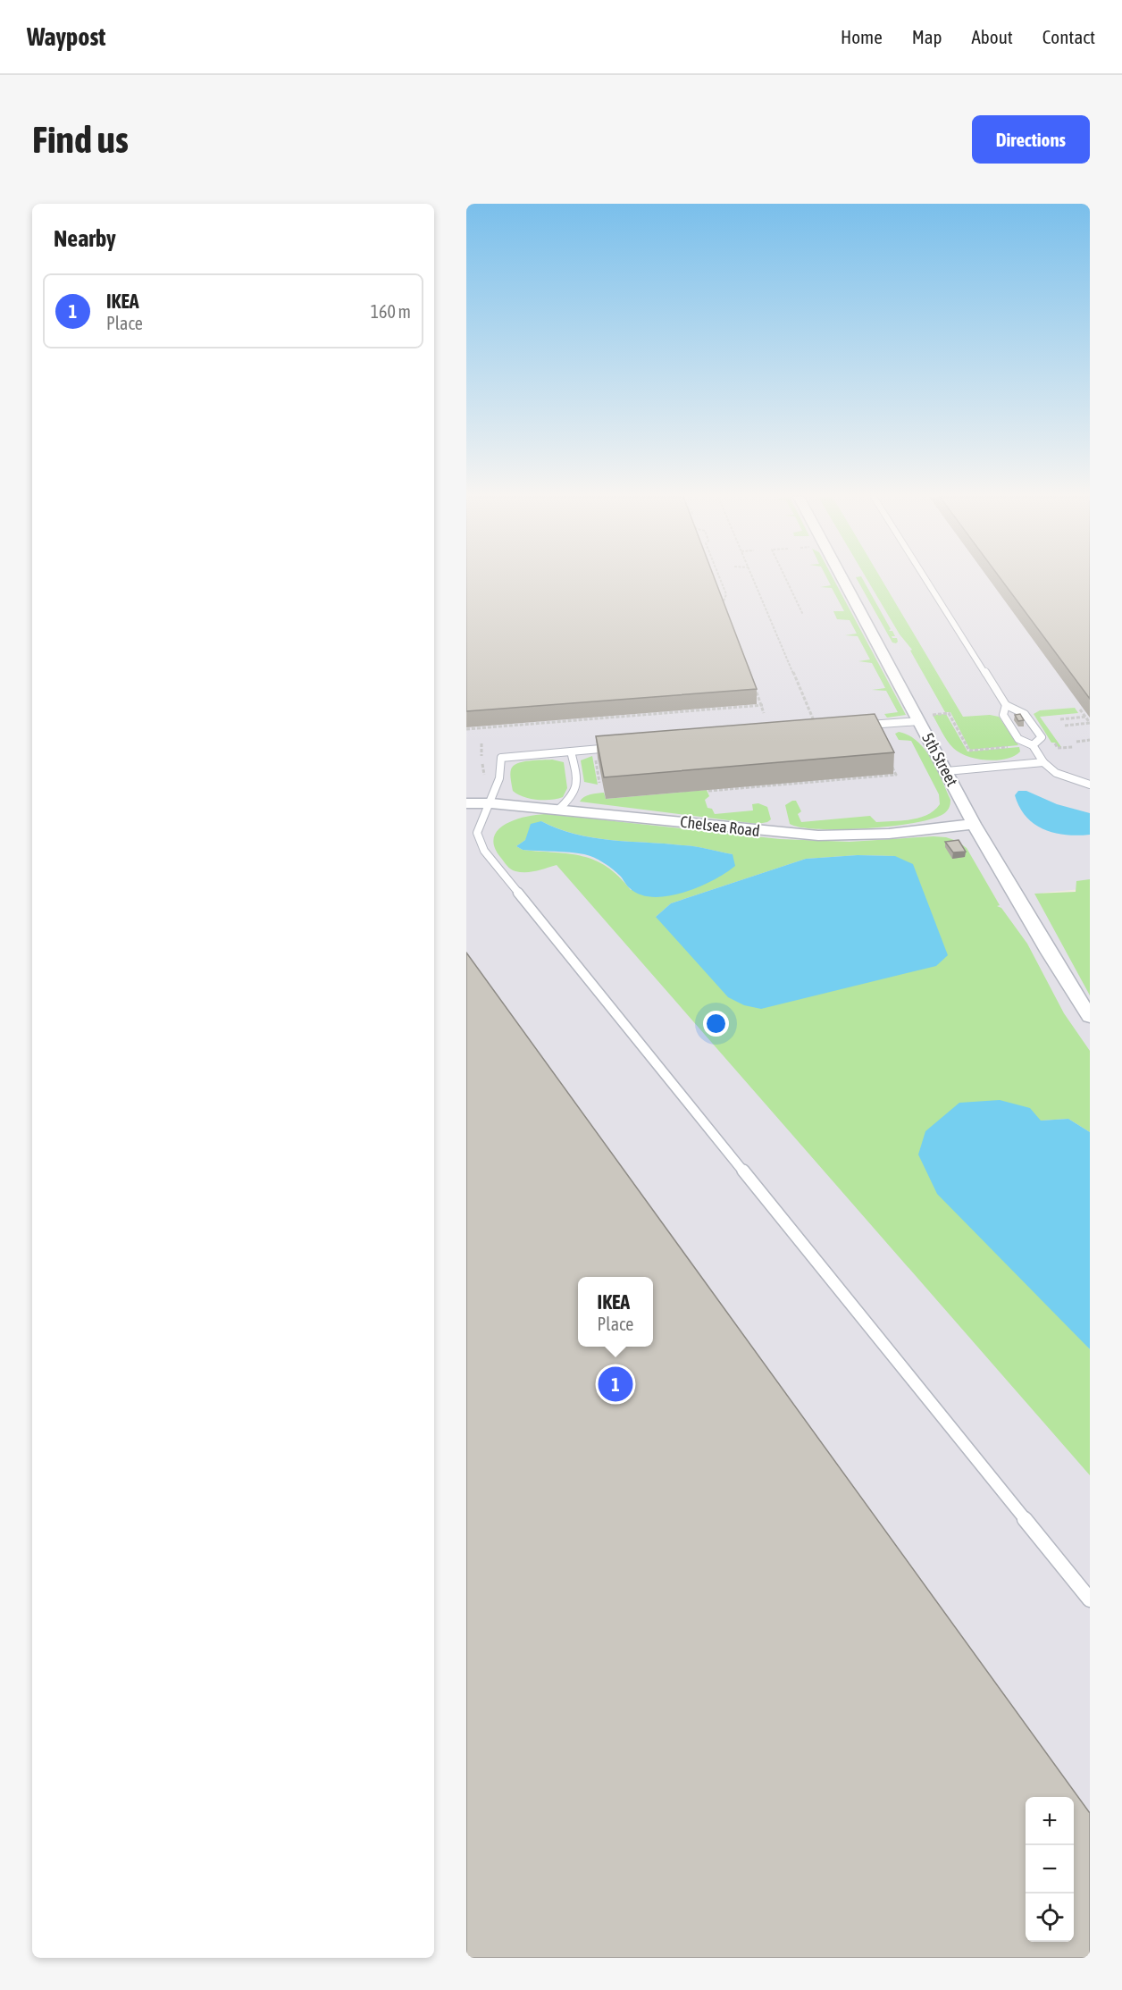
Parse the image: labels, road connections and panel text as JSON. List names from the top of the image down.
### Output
{
  "streets": {
    "street": ["5th Street", "Chelsea Road"]
  },
  "crossings": [
    ["5th Street", "Chelsea Road"]
  ],
  "page": {
    "header": "Waypost",
    "nav": [
      "Home",
      "Map",
      "About",
      "Contact"
    ],
    "buttons": "Directions",
    "title": "Find us",
    "heading": "Nearby",
    "list": [
      {
        "mark": "1",
        "name": "IKEA",
        "note": "Place",
        "value": "160 m"
      }
    ],
    "popup": ["IKEA", "Place"],
    "pins": "1",
    "map_buttons": ["+", "−"]
  }
}
